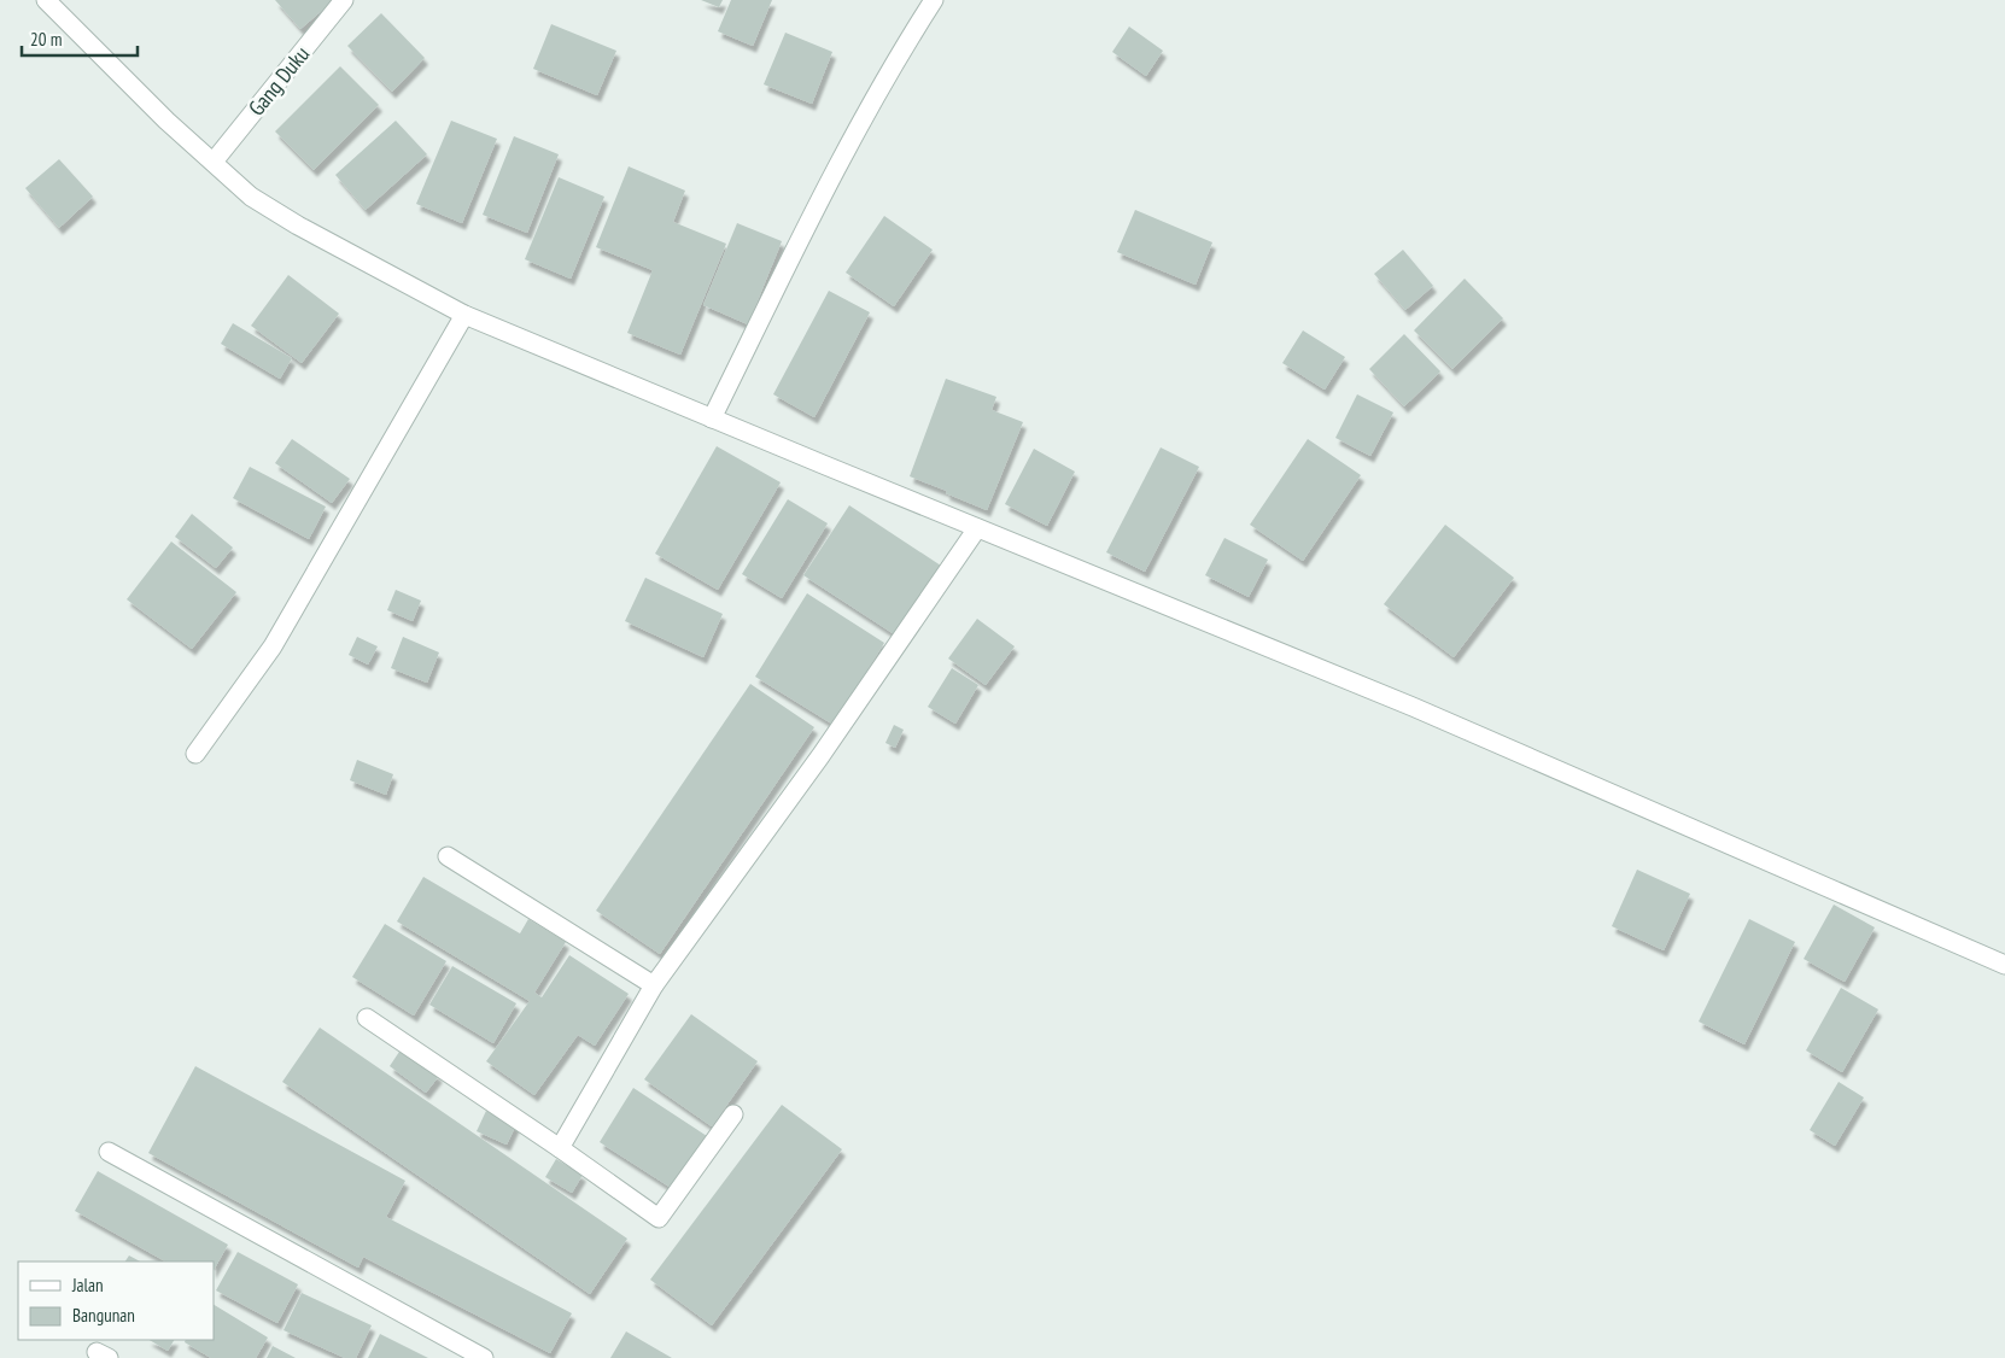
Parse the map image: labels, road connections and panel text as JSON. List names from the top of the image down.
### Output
{
  "streets": {
    "street": ["Gang Duku"]
  },
  "legend": ["Jalan", "Bangunan"],
  "scale_bar": "20 m"
}
